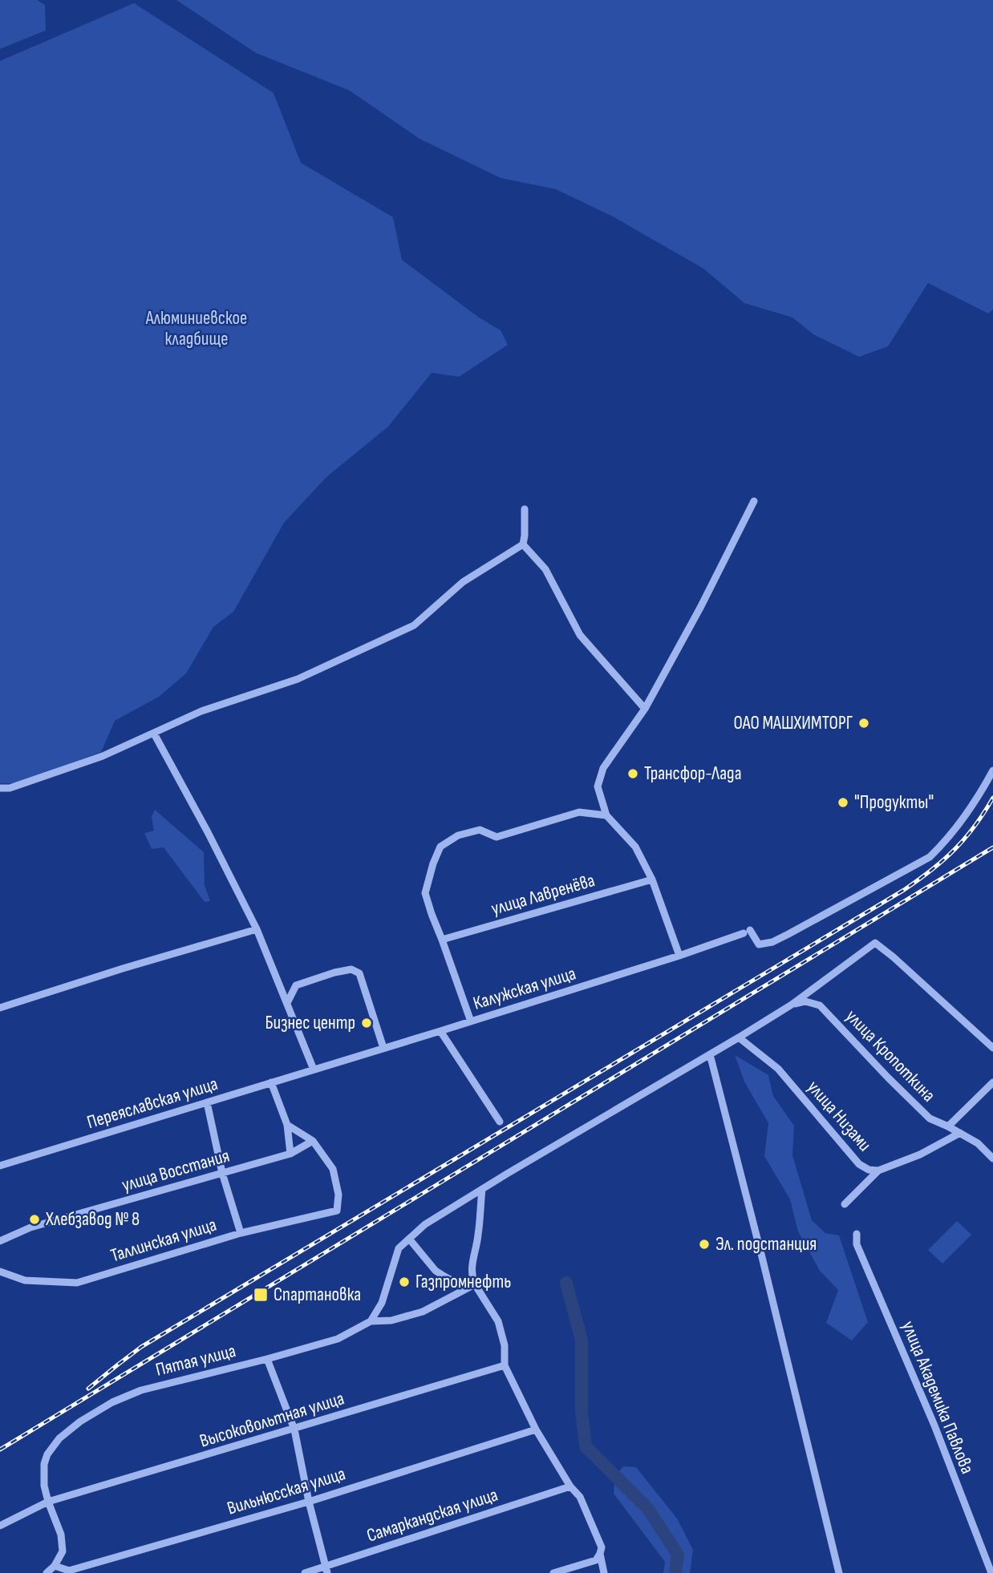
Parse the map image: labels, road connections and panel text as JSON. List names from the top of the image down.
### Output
{
  "streets": {
    "street": [
      "улица Лавренёва",
      "Калужская улица",
      "улица Кропоткина",
      "Переяславская улица",
      "улица Низами",
      "улица Восстания",
      "Таллинская улица",
      "Пятая улица",
      "улица Академика Павлова",
      "Высоковольтная улица",
      "Вильнюсская улица",
      "Самаркандская улица"
    ]
  },
  "crossings": [
    ["Калужская улица", "Переяславская улица"],
    ["улица Кропоткина", "улица Низами"],
    ["улица Восстания", "Таллинская улица"],
    ["Пятая улица", "Высоковольтная улица"],
    ["Пятая улица", "Вильнюсская улица"]
  ],
  "parks": ["Алюминиевское кладбище"],
  "places": {
    "other": [
      "ОАО МАШХИМТОРГ",
      "Трансфор-Лада",
      "\"Продукты\"",
      "Бизнес центр",
      "Хлебзавод № 8",
      "Эл. подстанция",
      "Газпромнефть"
    ],
    "transit": ["Спартановка"]
  }
}
